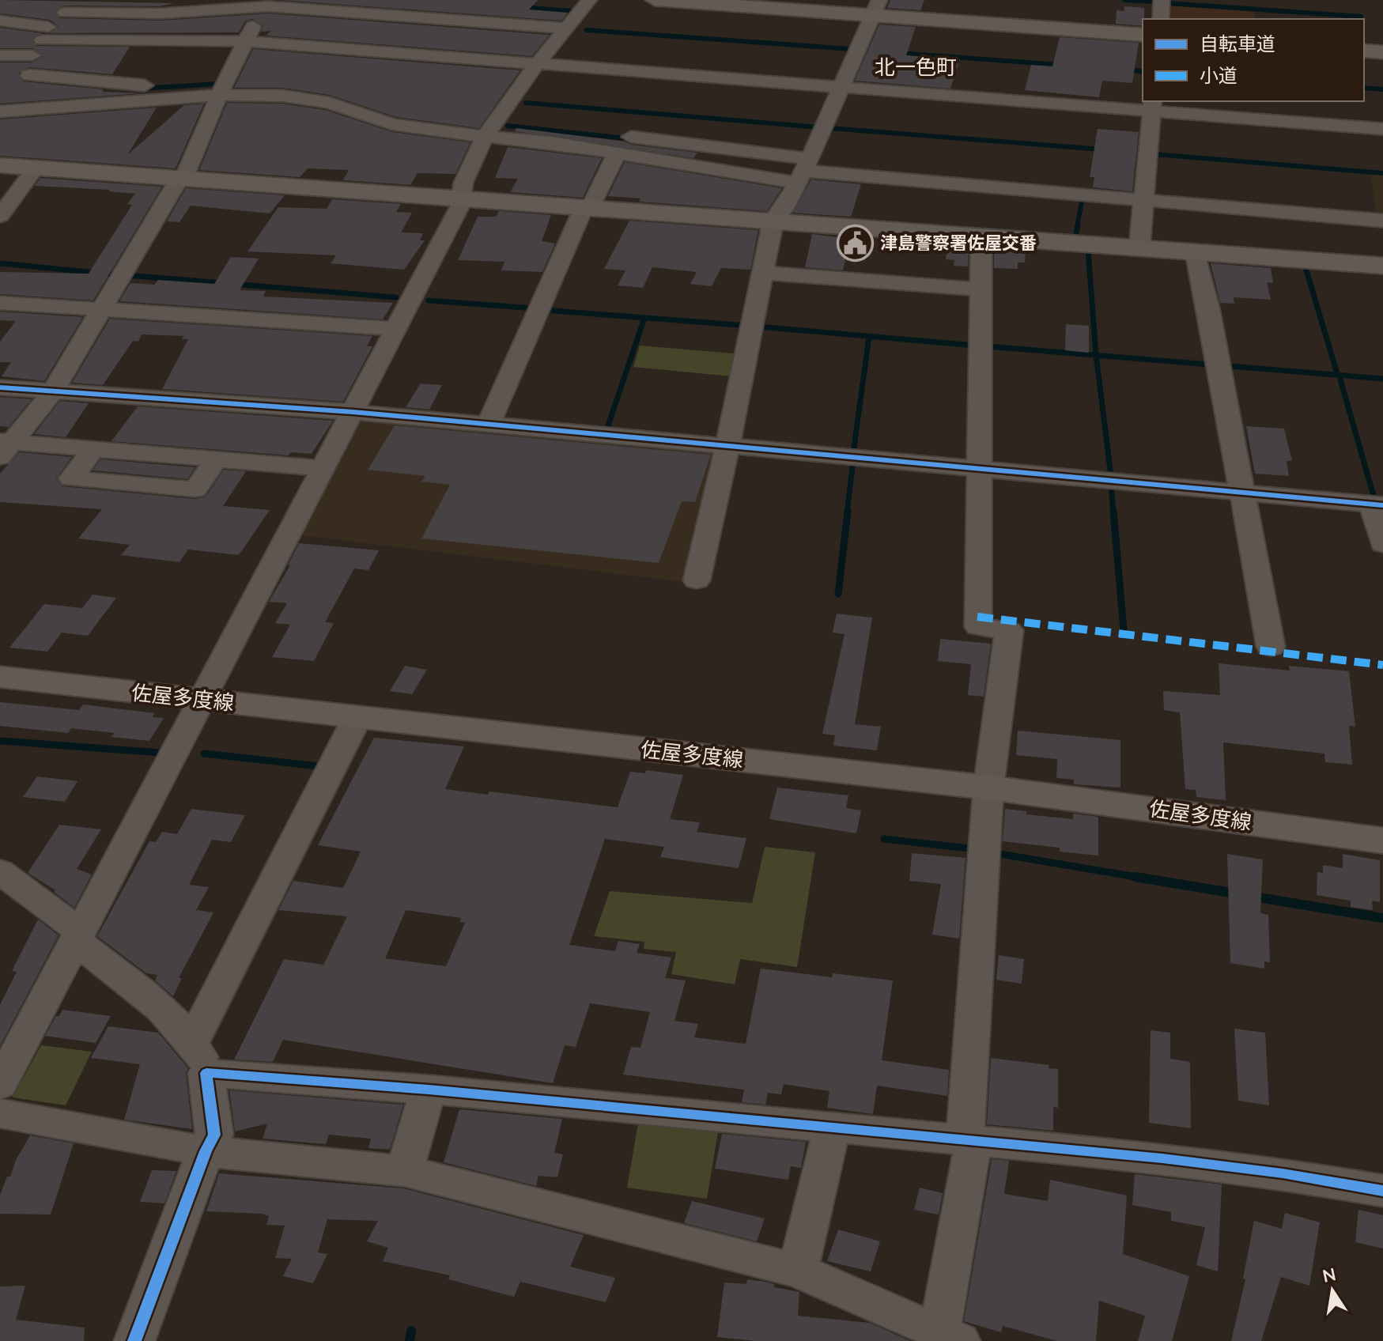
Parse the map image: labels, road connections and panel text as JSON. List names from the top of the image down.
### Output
{
  "streets": {
    "street": ["佐屋多度線"]
  },
  "districts": ["北一色町"],
  "places": {
    "public building": ["津島警察署佐屋交番"]
  },
  "legend": ["自転車道", "小道"],
  "north": "top"
}
